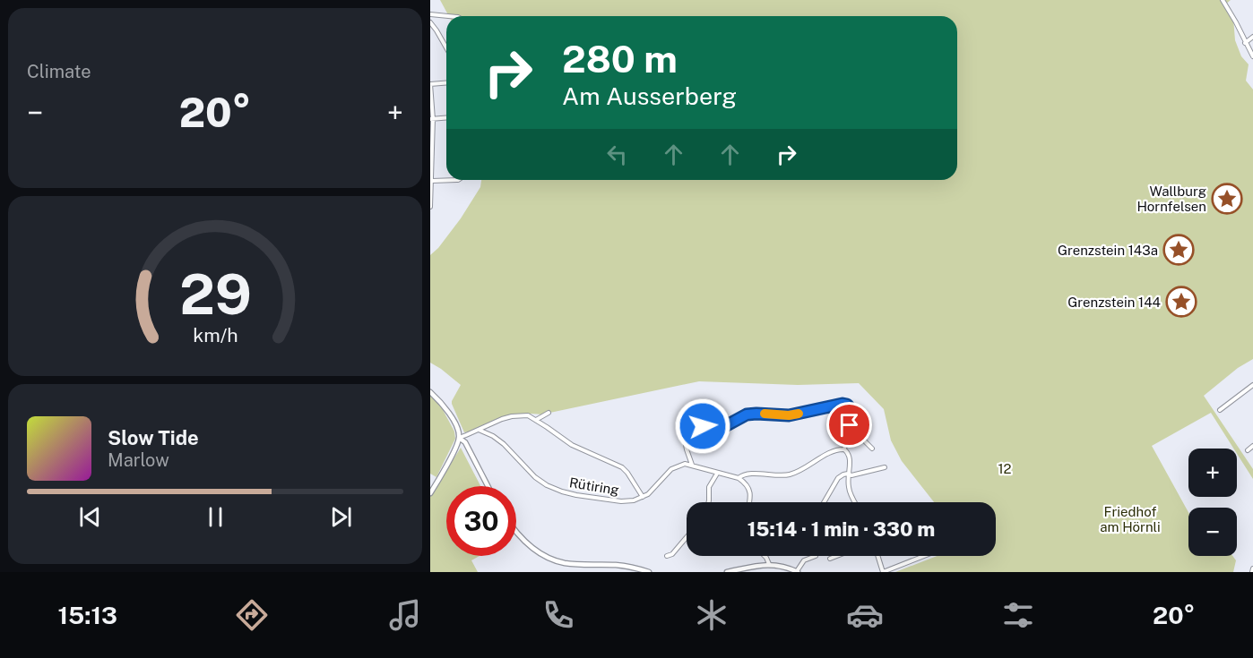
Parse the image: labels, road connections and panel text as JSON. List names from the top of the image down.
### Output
{
  "streets": {
    "street": ["Rütiring"]
  },
  "parks": ["12", "Friedhof am Hörnli"],
  "places": {
    "place": ["Wallburg Hornfelsen", "Grenzstein 143a", "Grenzstein 144"]
  },
  "page": {
    "tile": "Climate",
    "turn": ["280 m", "Am Ausserberg"],
    "heat": ["−", "20°", "+"],
    "song": ["Slow Tide", "Marlow"],
    "map_buttons": ["+", "−"],
    "limit": "30",
    "trip": "15:14 · 1 min · 330 m",
    "tabs": ["15:13", "20°"],
    "gauge": ["29", "km/h"]
  }
}
